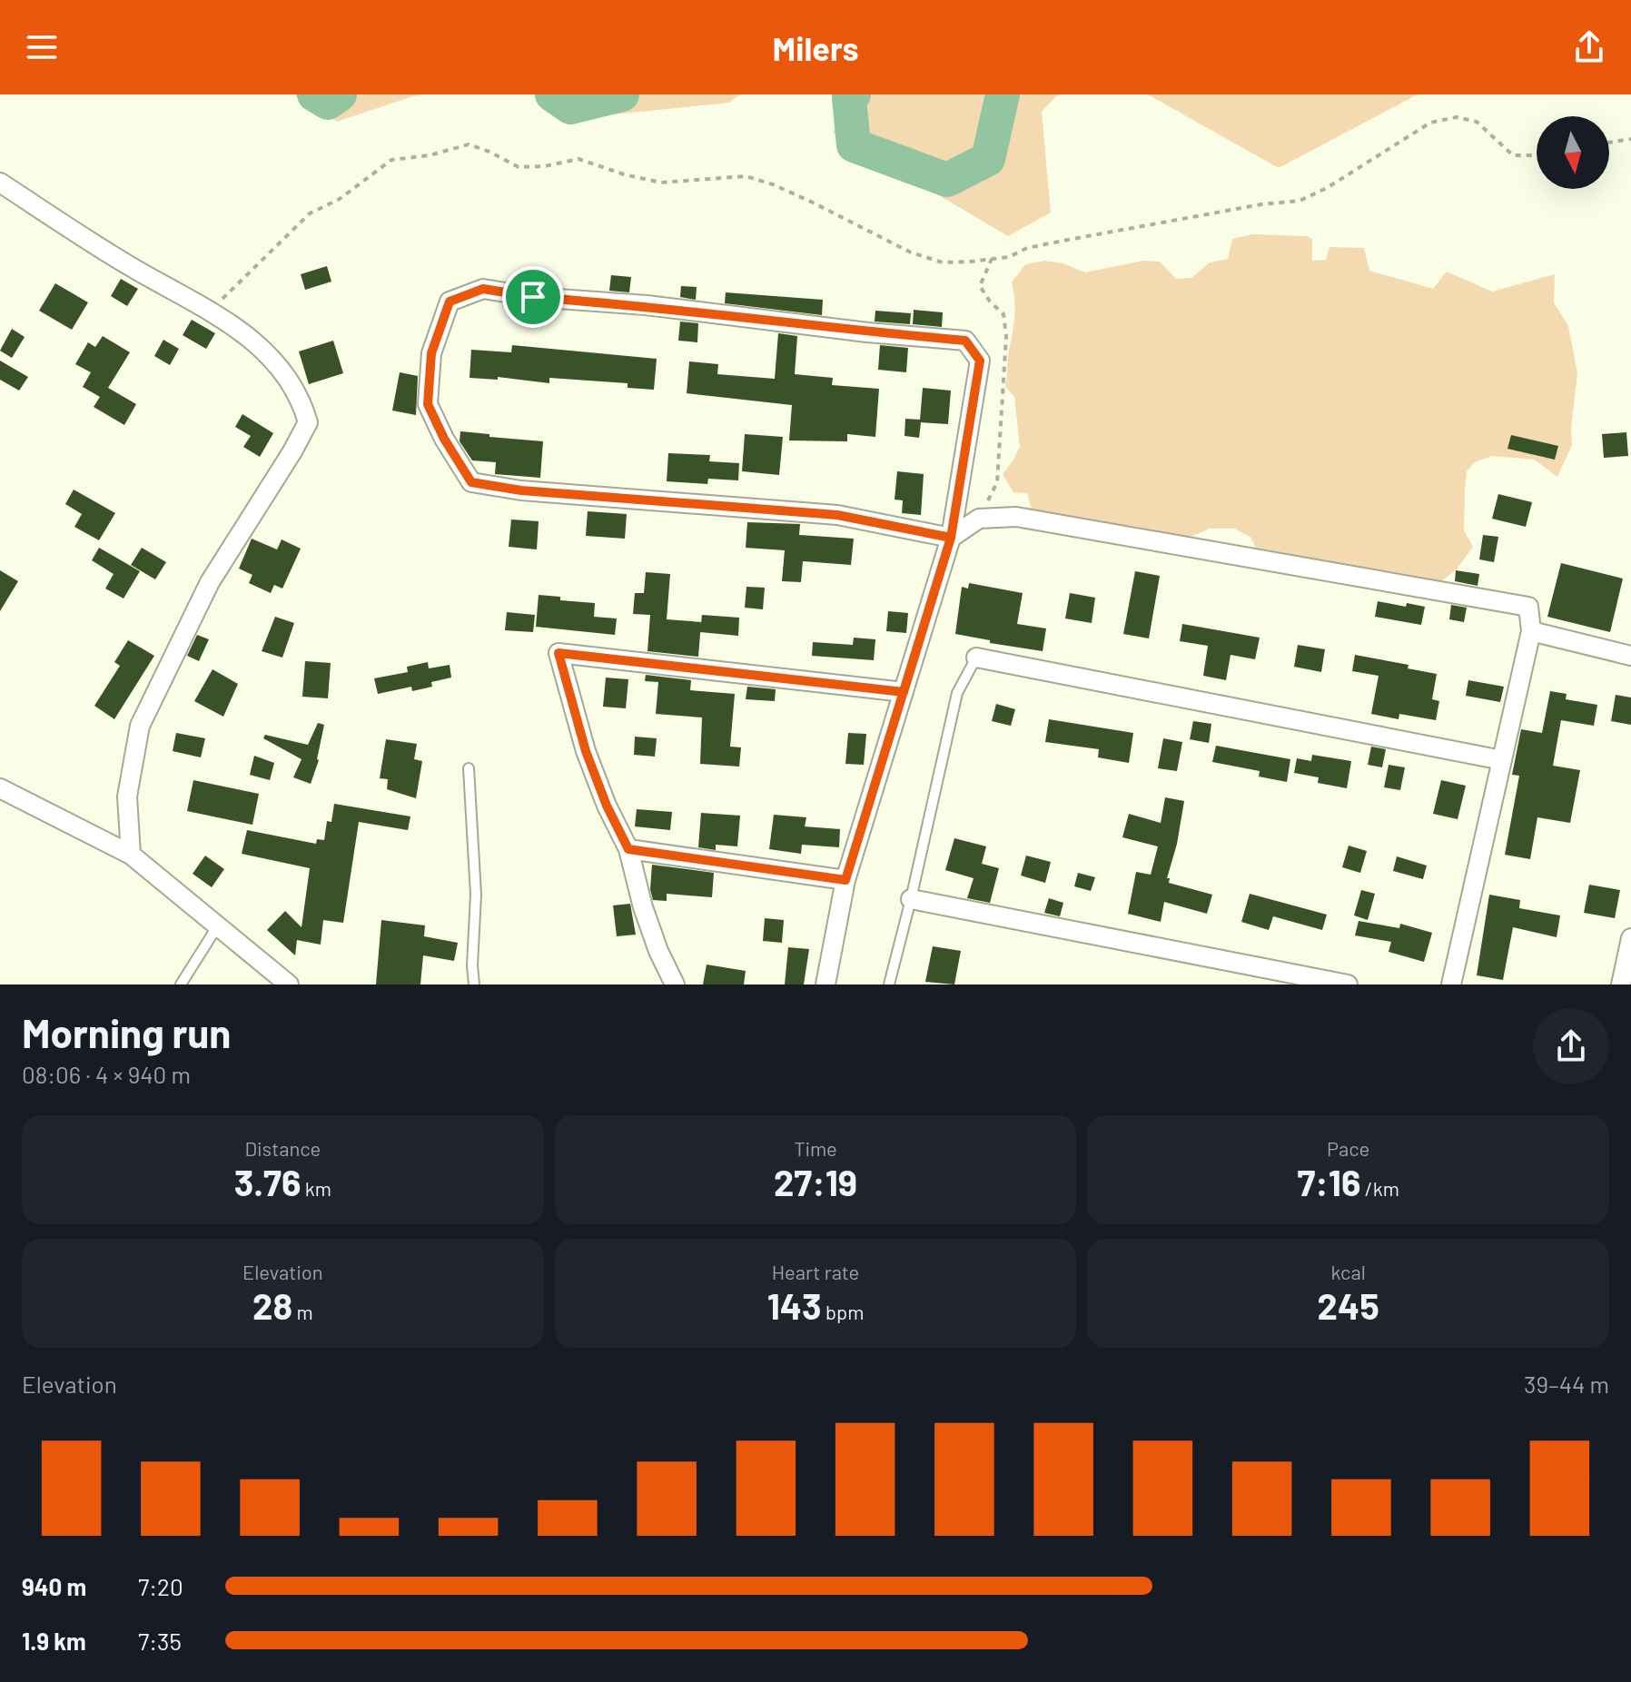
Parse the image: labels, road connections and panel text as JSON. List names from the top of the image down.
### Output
{
  "north": "bottom",
  "page": {
    "header": "Milers",
    "heading": ["Morning run", "08:06 · 4 × 940 m"],
    "stats": [
      ["Distance", "3.76 km"],
      ["Time", "27:19"],
      ["Pace", "7:16 /km"],
      ["Elevation", "28 m"],
      ["Heart rate", "143 bpm"],
      ["kcal", "245"]
    ],
    "chart": ["Elevation", "39–44 m"],
    "list": [
      {
        "name": "940 m",
        "note": "7:20"
      },
      {
        "name": "1.9 km",
        "note": "7:35"
      }
    ]
  }
}
